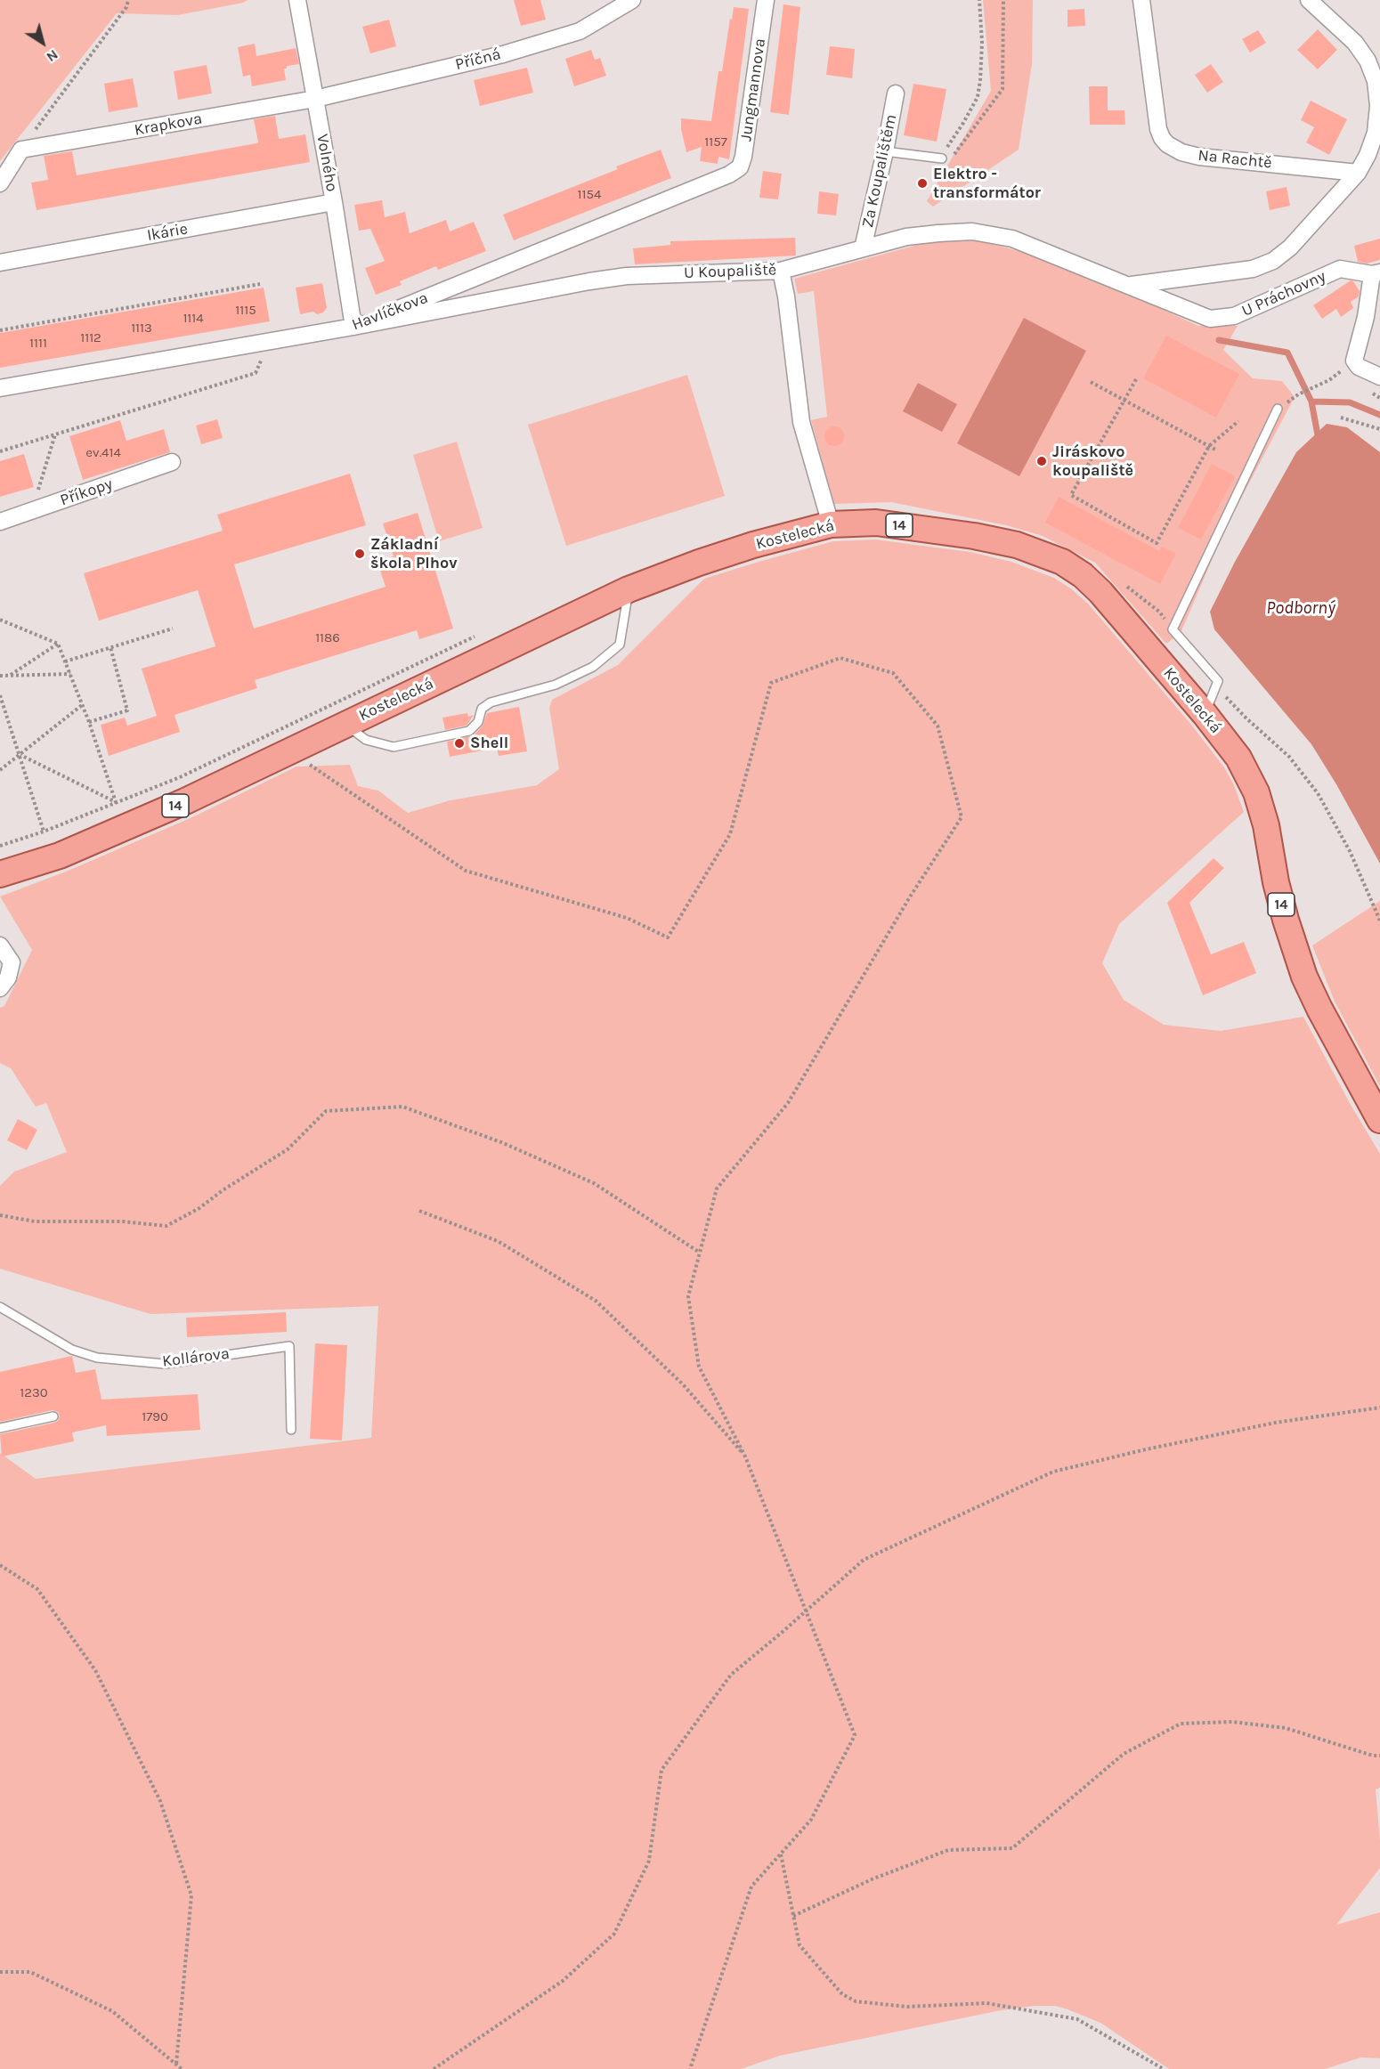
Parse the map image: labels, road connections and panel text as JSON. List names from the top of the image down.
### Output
{
  "streets": {
    "main road": ["14", "Kostelecká"],
    "street": [
      "Příčná",
      "Jungmannova",
      "Krapkova",
      "Na Rachtě",
      "Volného",
      "Za Koupalištěm",
      "Ikárie",
      "U Koupaliště",
      "U Práchovny",
      "Havlíčkova",
      "Příkopy"
    ],
    "lane": ["Kollárova"]
  },
  "crossings": [
    ["Příčná", "Krapkova"],
    ["Příčná", "Volného"],
    ["Jungmannova", "Havlíčkova"],
    ["Krapkova", "Volného"],
    ["Volného", "Ikárie"],
    ["Volného", "U Koupaliště"],
    ["Volného", "Havlíčkova"],
    ["Za Koupalištěm", "U Koupaliště"],
    ["U Koupaliště", "U Práchovny"],
    ["U Koupaliště", "Havlíčkova"]
  ],
  "water": ["Podborný"],
  "places": [
    "Elektro - transformátor",
    "Jiráskovo koupaliště",
    "Základní škola Plhov",
    "Shell"
  ],
  "house_numbers": [
    "1157",
    "1154",
    "1115",
    "1114",
    "1113",
    "1112",
    "1111",
    "ev.414",
    "1186",
    "1230",
    "1790"
  ],
  "north": "bottom right"
}
